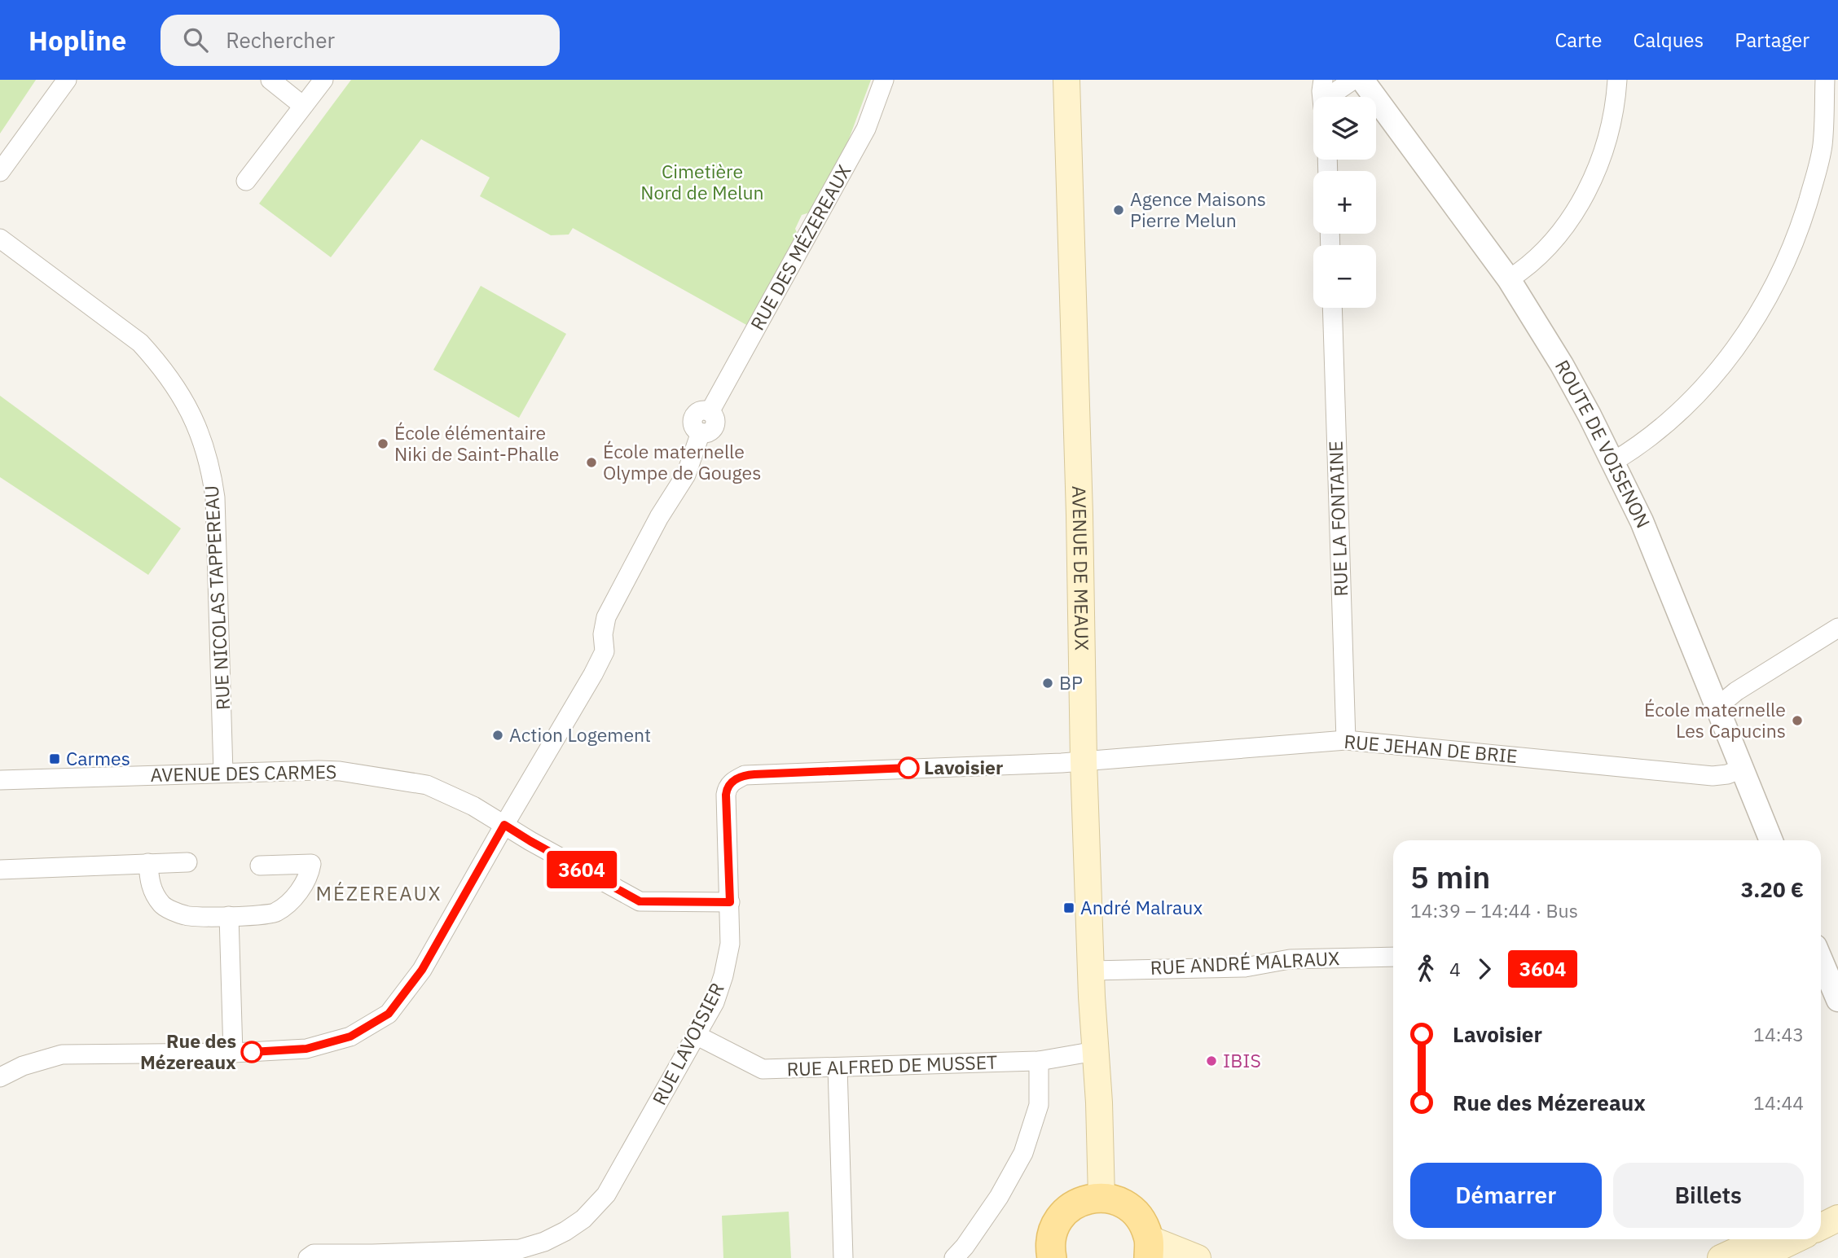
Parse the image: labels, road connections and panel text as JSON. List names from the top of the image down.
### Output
{
  "streets": {
    "main road": ["AVENUE DE MEAUX"],
    "street": [
      "RUE DES MÉZEREAUX",
      "ROUTE DE VOISENON",
      "RUE LA FONTAINE",
      "RUE NICOLAS TAPPEREAU",
      "RUE JEHAN DE BRIE",
      "AVENUE DES CARMES",
      "RUE ANDRÉ MALRAUX",
      "RUE LAVOISIER",
      "RUE ALFRED DE MUSSET"
    ]
  },
  "crossings": [
    ["RUE DES MÉZEREAUX", "AVENUE DES CARMES"],
    ["ROUTE DE VOISENON", "RUE JEHAN DE BRIE"],
    ["RUE LA FONTAINE", "RUE JEHAN DE BRIE"],
    ["AVENUE DE MEAUX", "RUE JEHAN DE BRIE"],
    ["AVENUE DE MEAUX", "RUE ANDRÉ MALRAUX"],
    ["AVENUE DE MEAUX", "RUE LAVOISIER"],
    ["AVENUE DE MEAUX", "RUE ALFRED DE MUSSET"],
    ["RUE NICOLAS TAPPEREAU", "AVENUE DES CARMES"],
    ["RUE JEHAN DE BRIE", "RUE LAVOISIER"],
    ["AVENUE DES CARMES", "RUE LAVOISIER"],
    ["RUE LAVOISIER", "RUE ALFRED DE MUSSET"]
  ],
  "districts": ["MÉZEREAUX"],
  "parks": ["Cimetière Nord de Melun"],
  "places": {
    "other": [
      "Agence Maisons Pierre Melun",
      "École élémentaire Niki de Saint-Phalle",
      "École maternelle Olympe de Gouges",
      "BP",
      "École maternelle Les Capucins",
      "Action Logement",
      "Lavoisier",
      "Rue des Mézereaux",
      "IBIS"
    ],
    "transit": ["Carmes", "André Malraux"]
  },
  "lines": ["bus line 3604"],
  "page": {
    "header": "Hopline",
    "search": "Rechercher",
    "nav": ["Carte", "Calques", "Partager"],
    "on_map": "3604",
    "map_buttons": ["+", "−"],
    "heading": ["5 min", "14:39 – 14:44 · Bus", "3.20 €"],
    "legs": ["4", "3604"],
    "list": [
      {
        "name": "Lavoisier",
        "value": "14:43"
      },
      {
        "name": "Rue des Mézereaux",
        "value": "14:44"
      }
    ],
    "buttons": ["Démarrer", "Billets"]
  }
}
